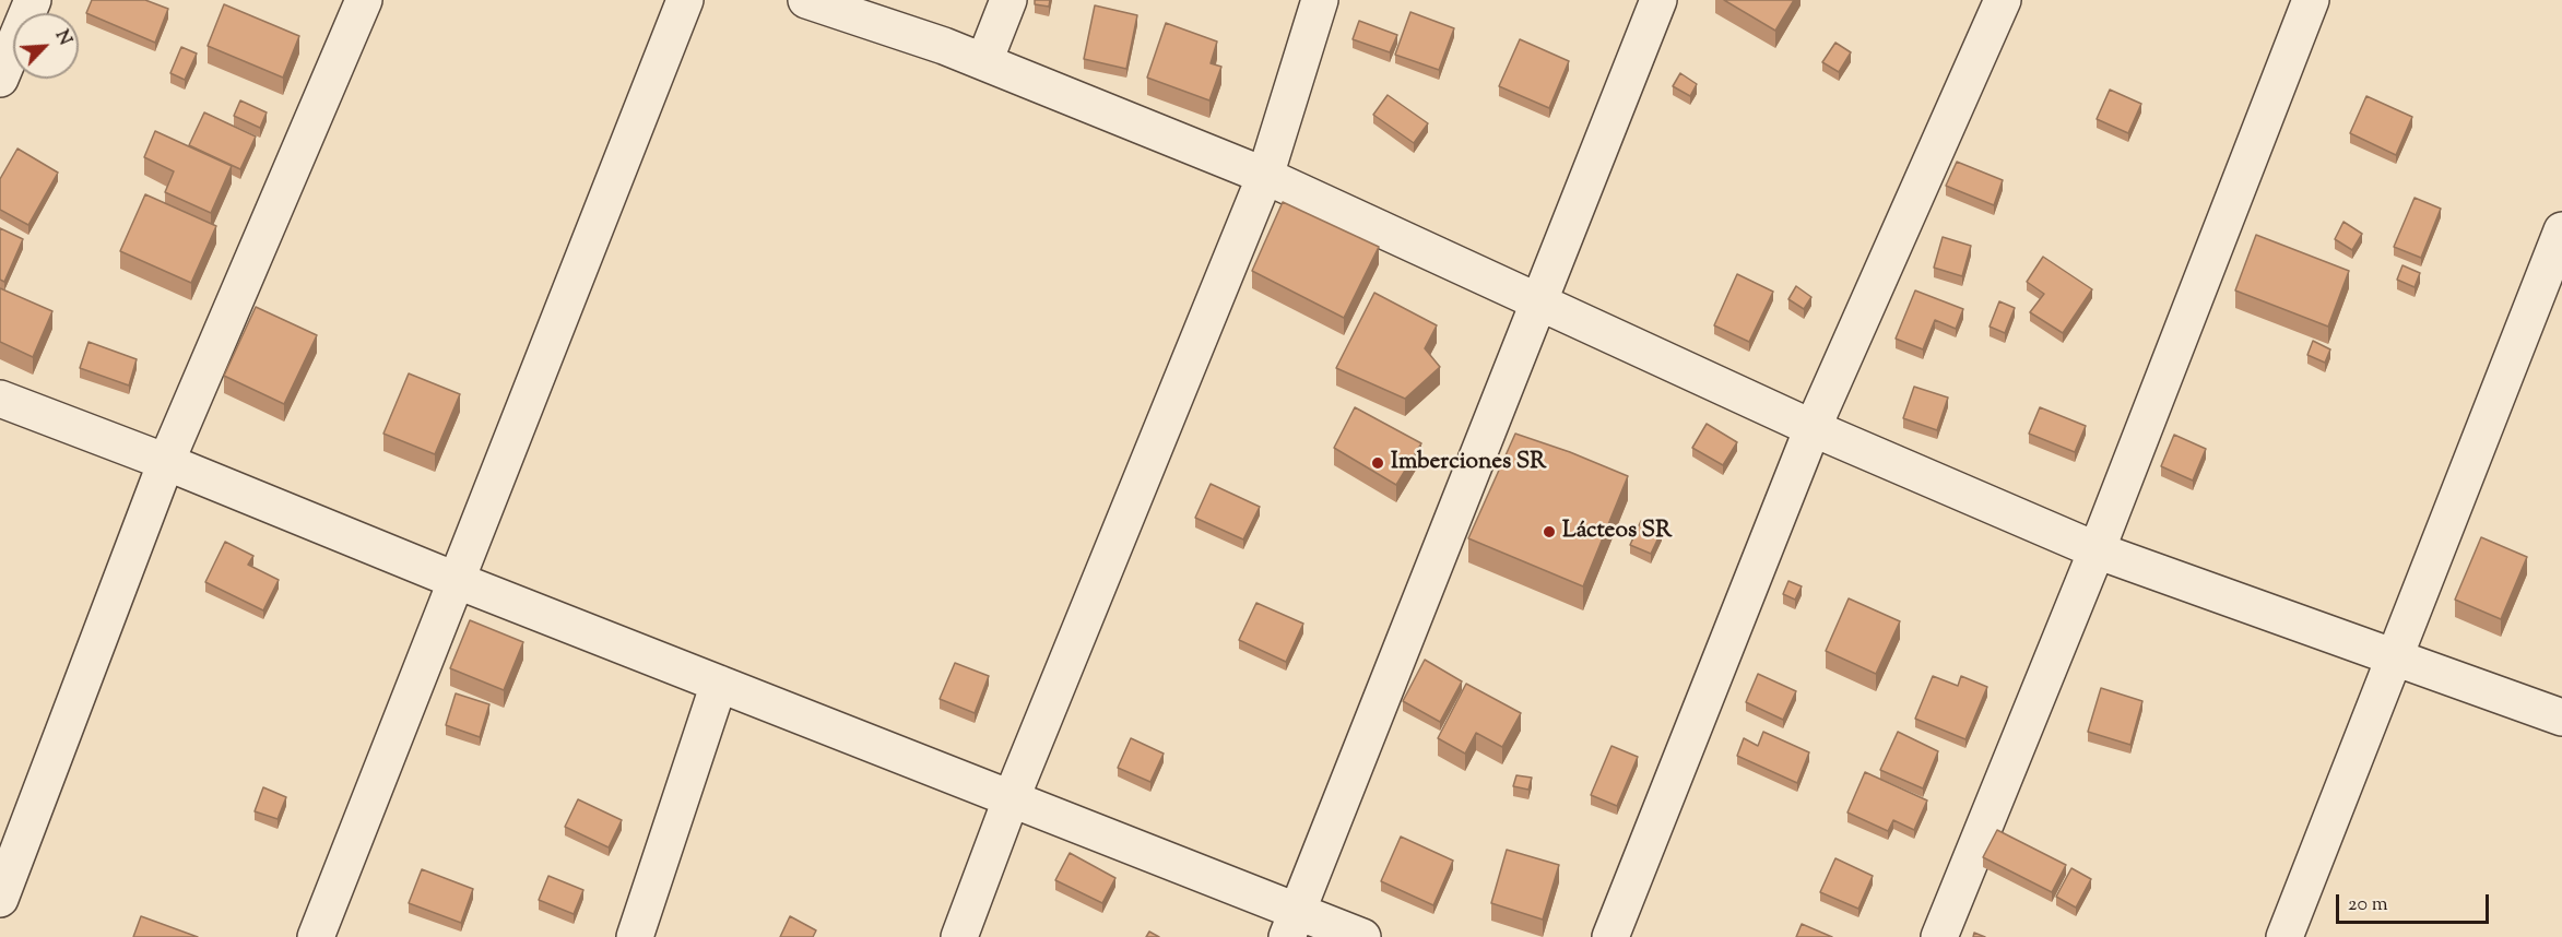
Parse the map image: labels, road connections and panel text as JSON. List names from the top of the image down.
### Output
{
  "places": ["Imberciones SR", "Lácteos SR"],
  "scale_bar": "20 m",
  "north": "top right"
}
